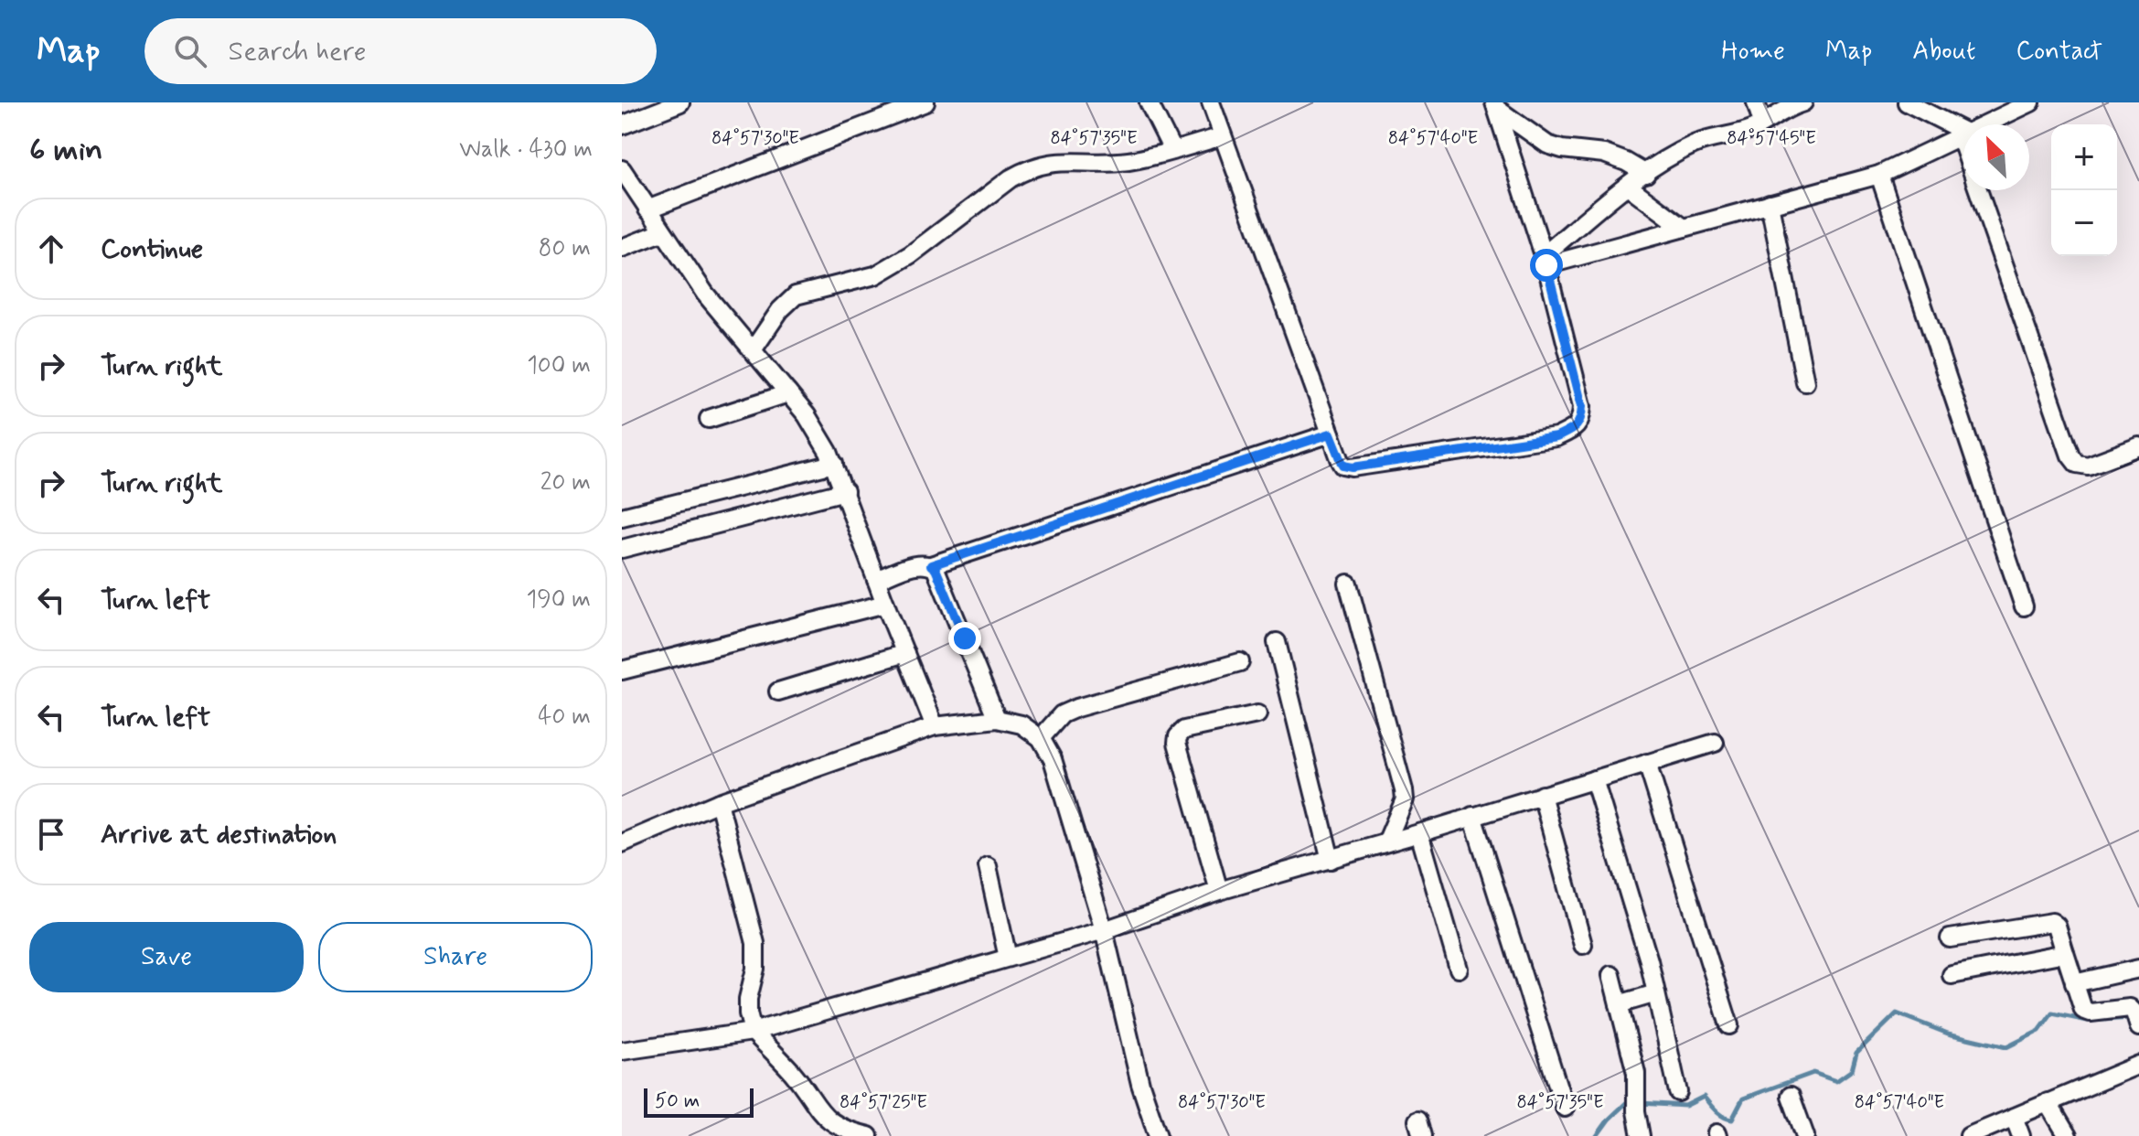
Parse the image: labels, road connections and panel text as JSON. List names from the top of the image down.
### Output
{
  "scale_bar": "50 m",
  "north": "top left",
  "page": {
    "header": "Map",
    "search": "Search here",
    "nav": [
      "Home",
      "Map",
      "About",
      "Contact"
    ],
    "heading": ["6 min", "Walk · 430 m"],
    "map_buttons": ["+", "−"],
    "list": [
      ["Continue", "80 m"],
      ["Turn right", "100 m"],
      ["Turn right", "20 m"],
      ["Turn left", "190 m"],
      ["Turn left", "40 m"],
      "Arrive at destination"
    ],
    "buttons": ["Save", "Share"],
    "scale": "50 m"
  },
  "coordinates": [
    "84°57'30\"E",
    "84°57'35\"E",
    "84°57'40\"E",
    "84°57'45\"E",
    "84°57'25\"E"
  ]
}
